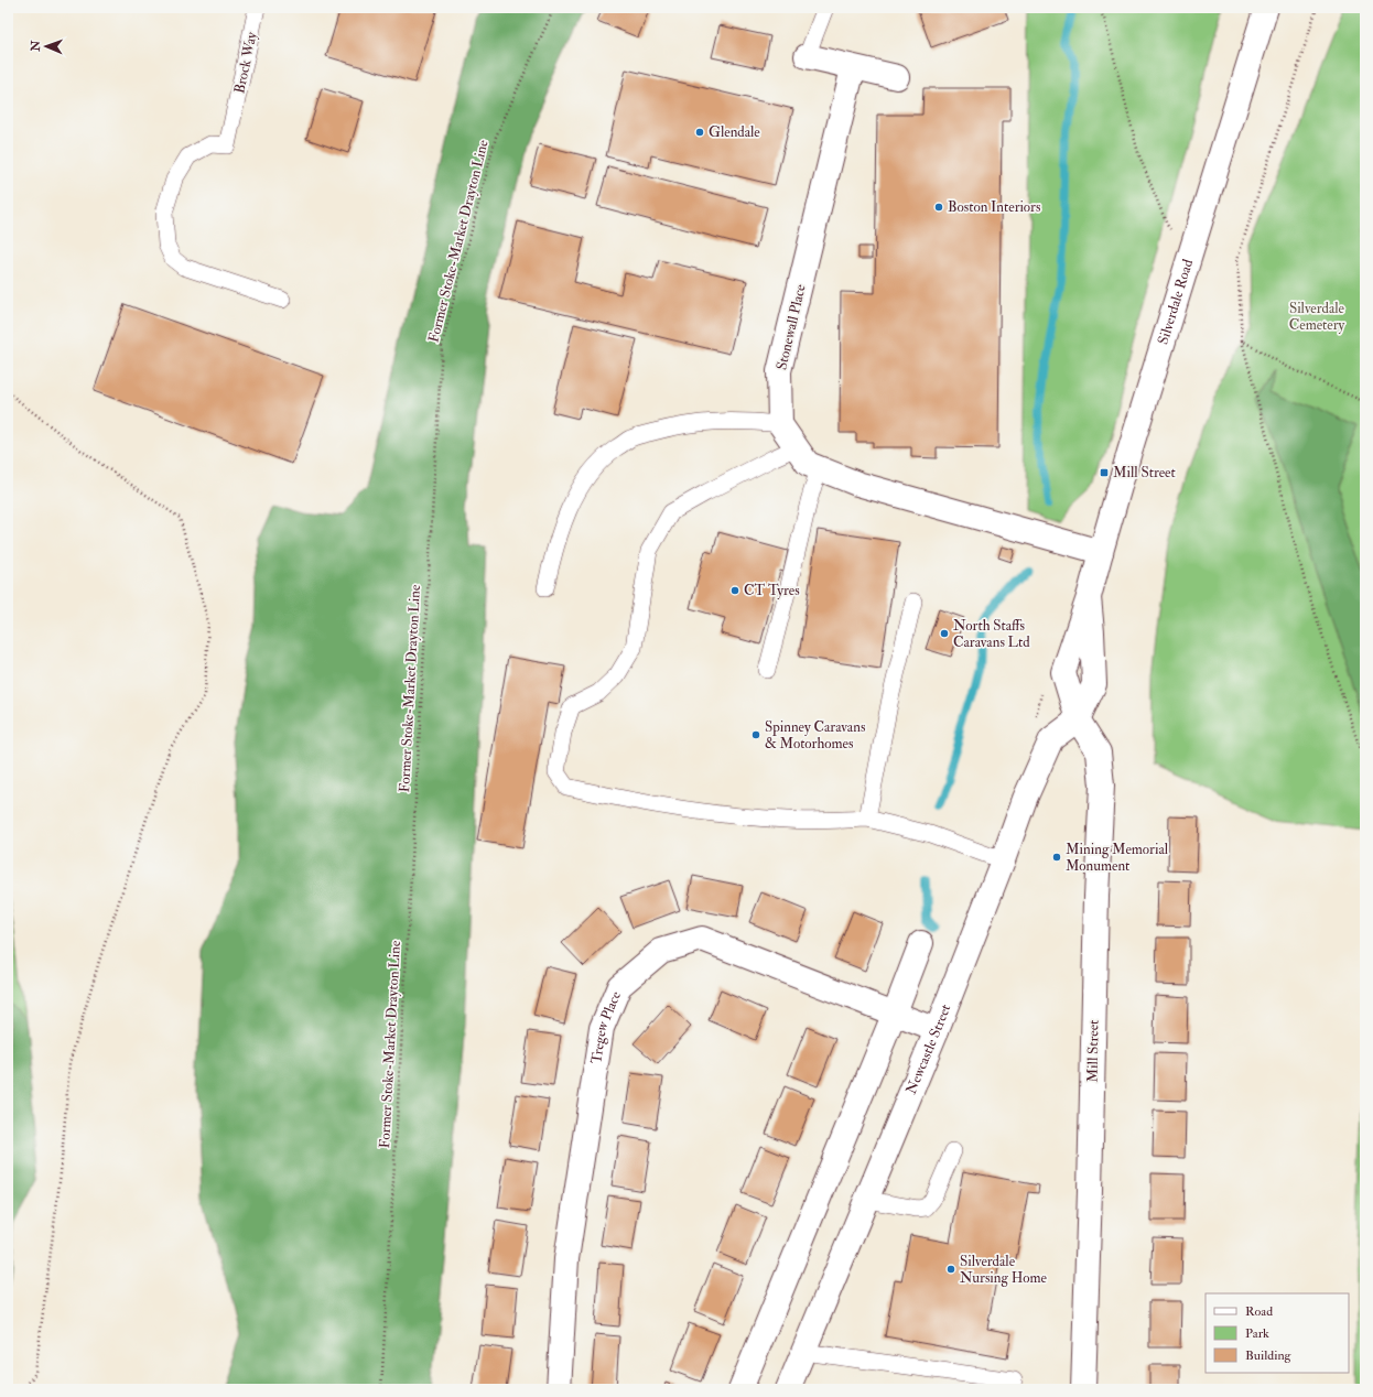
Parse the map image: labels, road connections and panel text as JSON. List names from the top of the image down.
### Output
{
  "streets": {
    "street": [
      "Silverdale Road",
      "Stonewall Place",
      "Tregew Place",
      "Newcastle Street",
      "Mill Street"
    ],
    "lane": ["Brock Way"],
    "path": ["Former Stoke-Market Drayton Line"]
  },
  "crossings": [
    ["Silverdale Road", "Newcastle Street"],
    ["Silverdale Road", "Mill Street"],
    ["Tregew Place", "Newcastle Street"],
    ["Newcastle Street", "Mill Street"]
  ],
  "parks": ["Silverdale Cemetery"],
  "places": {
    "other": [
      "Glendale",
      "Boston Interiors",
      "CT Tyres",
      "North Staffs Caravans Ltd",
      "Spinney Caravans & Motorhomes",
      "Mining Memorial Monument",
      "Silverdale Nursing Home"
    ],
    "transit": ["Mill Street"]
  },
  "legend": ["Road", "Park", "Building"],
  "north": "left"
}
